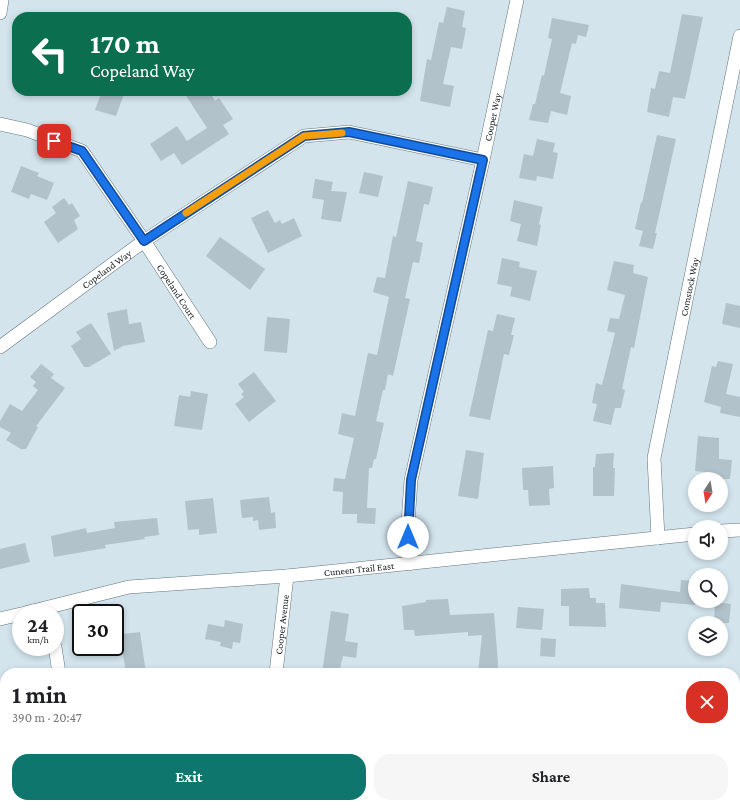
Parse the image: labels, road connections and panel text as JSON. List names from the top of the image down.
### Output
{
  "streets": {
    "street": [
      "Cooper Way",
      "Copeland Way",
      "Comstock Way",
      "Copeland Court",
      "Cuneen Trail East",
      "Cooper Avenue"
    ]
  },
  "crossings": [
    ["Cooper Way", "Copeland Way"],
    ["Cooper Way", "Cuneen Trail East"],
    ["Copeland Way", "Copeland Court"],
    ["Comstock Way", "Cuneen Trail East"],
    ["Cuneen Trail East", "Cooper Avenue"]
  ],
  "north": "bottom",
  "page": {
    "turn": ["170 m", "Copeland Way"],
    "speed": "24 km/h",
    "limit": "30",
    "heading": ["1 min", "390 m · 20:47"],
    "buttons": ["Exit", "Share"]
  }
}
